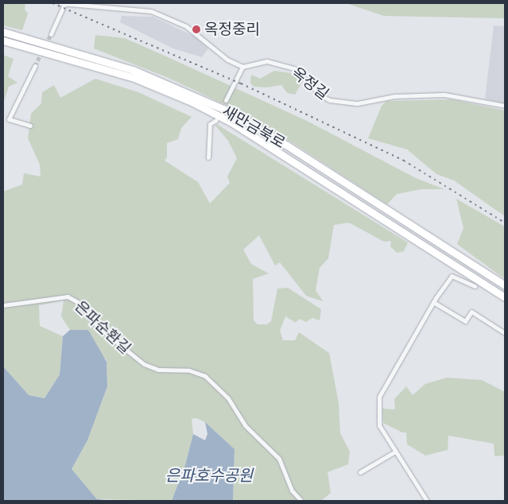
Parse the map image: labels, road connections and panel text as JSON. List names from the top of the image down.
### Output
{
  "streets": {
    "highway": ["새만금북로"],
    "street": ["옥정길", "은파순환길"]
  },
  "water": ["은파호수공원"],
  "places": ["옥정중리"]
}
